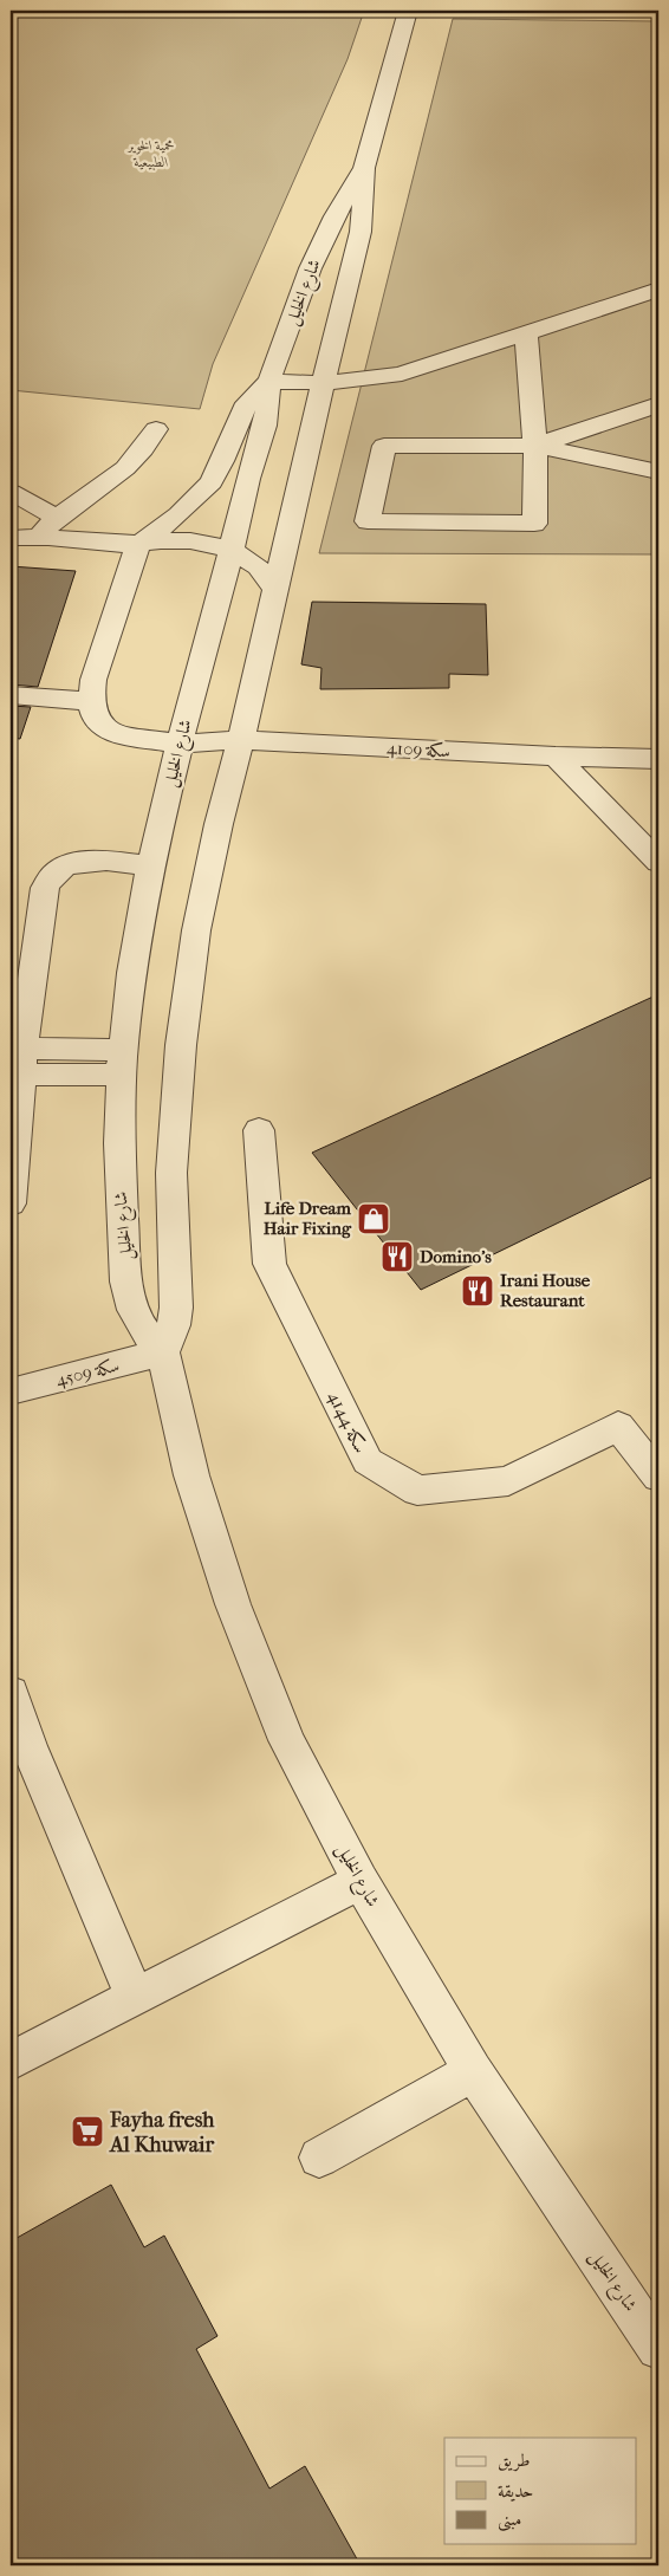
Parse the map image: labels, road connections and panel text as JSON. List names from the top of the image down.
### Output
{
  "streets": {
    "street": [
      "شارع الخليل",
      "سكة 4109",
      "سكة 4509",
      "سكة 4144"
    ]
  },
  "crossings": [
    ["شارع الخليل", "سكة 4109"],
    ["شارع الخليل", "سكة 4509"]
  ],
  "parks": ["محمية الخوير الطبيعية"],
  "places": {
    "shop": ["Life Dream Hair Fixing"],
    "restaurant": ["Domino's", "Irani House Restaurant"],
    "supermarket": ["Fayha fresh Al Khuwair"]
  },
  "legend": ["طريق", "حديقة", "مبنى"]
}
